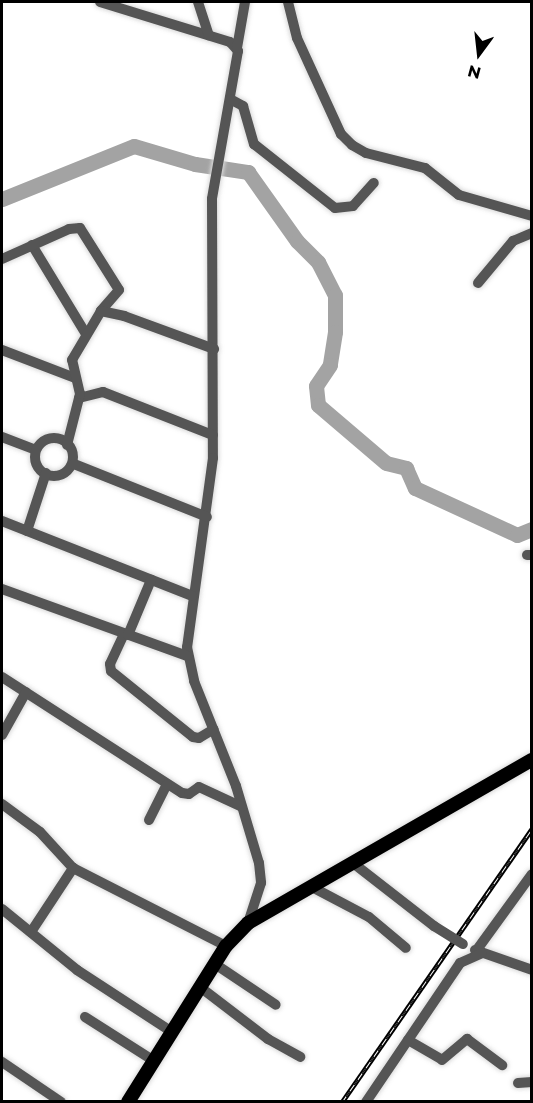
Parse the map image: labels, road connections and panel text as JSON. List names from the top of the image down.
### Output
{
  "north": "bottom"
}
